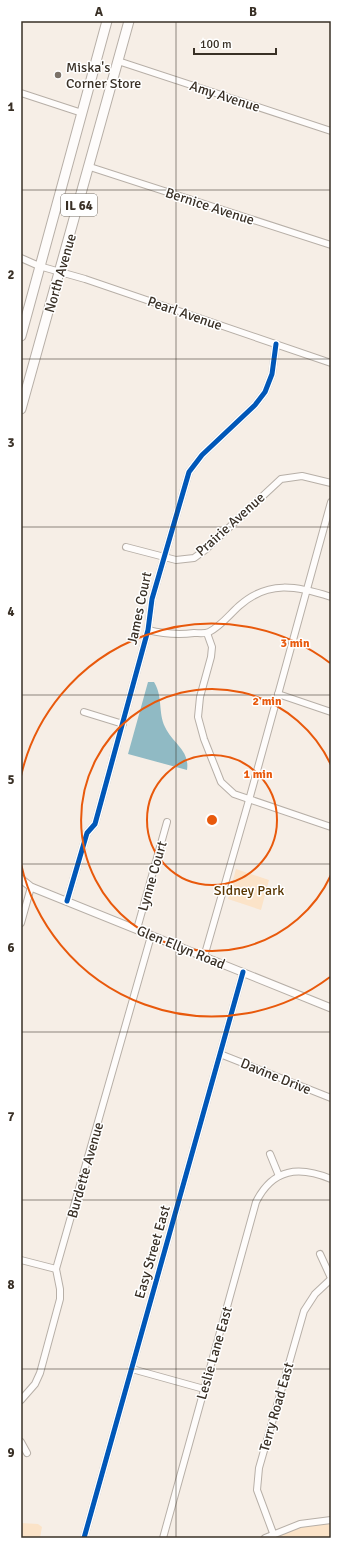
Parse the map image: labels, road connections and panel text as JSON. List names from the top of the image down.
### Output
{
  "streets": {
    "main road": ["IL 64", "North Avenue"],
    "street": [
      "Amy Avenue",
      "Bernice Avenue",
      "Pearl Avenue",
      "Prairie Avenue",
      "James Court",
      "Lynne Court",
      "Glen Ellyn Road",
      "Davine Drive",
      "Burdette Avenue",
      "Easy Street East",
      "Leslie Lane East",
      "Terry Road East"
    ]
  },
  "crossings": [
    ["Amy Avenue", "North Avenue"],
    ["Bernice Avenue", "North Avenue"],
    ["North Avenue", "Pearl Avenue"],
    ["Pearl Avenue", "James Court"],
    ["Prairie Avenue", "James Court"],
    ["James Court", "Glen Ellyn Road"],
    ["Lynne Court", "Glen Ellyn Road"],
    ["Glen Ellyn Road", "Burdette Avenue"],
    ["Glen Ellyn Road", "Easy Street East"],
    ["Davine Drive", "Easy Street East"]
  ],
  "parks": ["SIdney Park"],
  "places": ["Miska's Corner Store"],
  "scale_bar": "100 m",
  "grid": {
    "columns": ["A", "B"],
    "rows": [
      "1",
      "2",
      "3",
      "4",
      "5",
      "6",
      "7",
      "8",
      "9"
    ]
  },
  "rings": ["3 min", "2 min", "1 min"]
}
